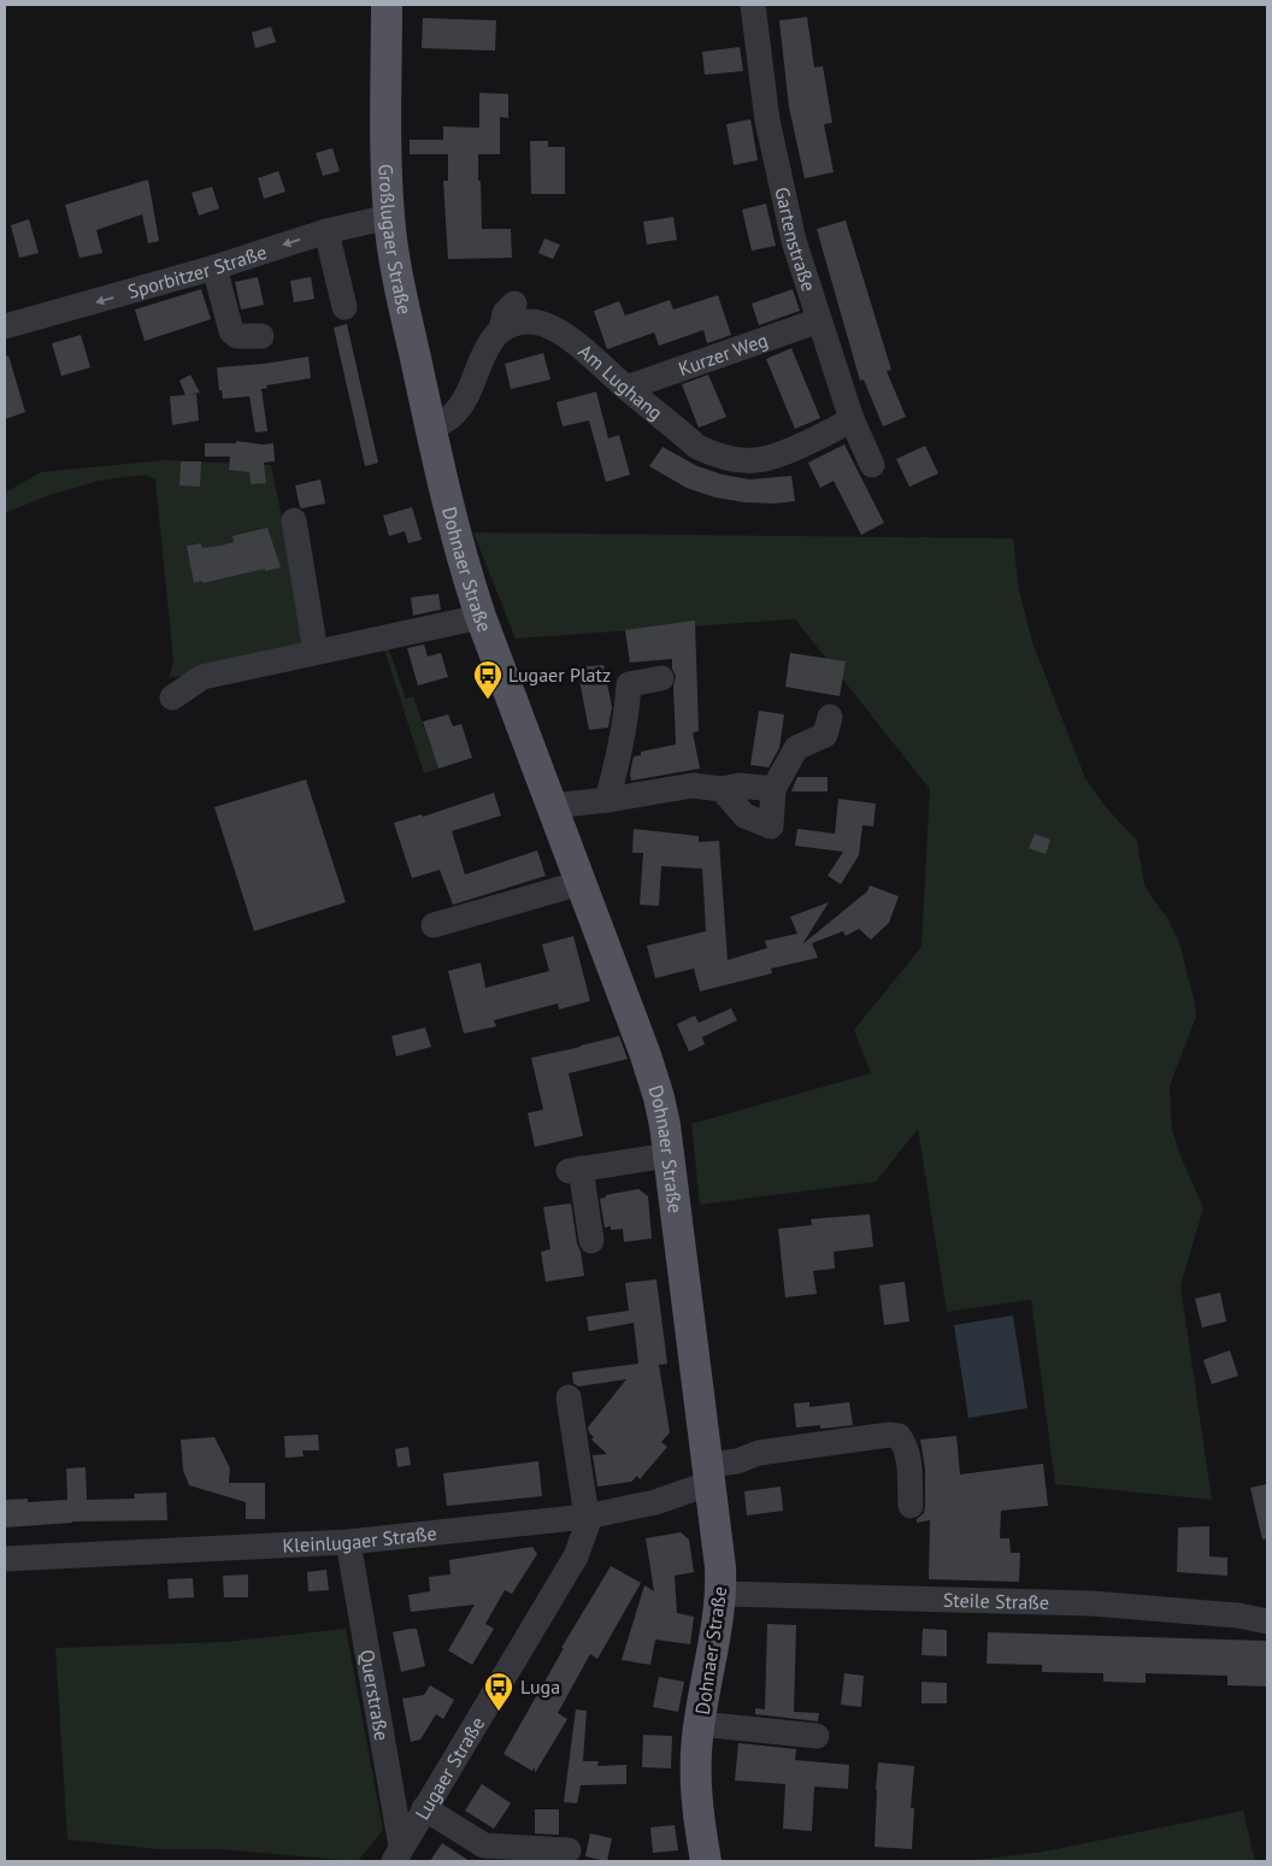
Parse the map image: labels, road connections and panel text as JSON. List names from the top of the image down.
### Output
{
  "streets": {
    "main road": ["Großlugaer Straße", "Dohnaer Straße"],
    "street": [
      "Gartenstraße",
      "Sporbitzer Straße",
      "Kurzer Weg",
      "Am Lughang",
      "Kleinlugaer Straße",
      "Steile Straße",
      "Querstraße",
      "Lugaer Straße"
    ]
  },
  "crossings": [
    ["Großlugaer Straße", "Sporbitzer Straße"],
    ["Großlugaer Straße", "Dohnaer Straße"],
    ["Gartenstraße", "Kurzer Weg"],
    ["Gartenstraße", "Am Lughang"],
    ["Kurzer Weg", "Am Lughang"],
    ["Dohnaer Straße", "Kleinlugaer Straße"],
    ["Dohnaer Straße", "Steile Straße"],
    ["Kleinlugaer Straße", "Querstraße"],
    ["Kleinlugaer Straße", "Lugaer Straße"],
    ["Querstraße", "Lugaer Straße"]
  ],
  "one_way": ["Sporbitzer Straße"],
  "places": {
    "bus stop": ["Lugaer Platz", "Luga"]
  }
}
